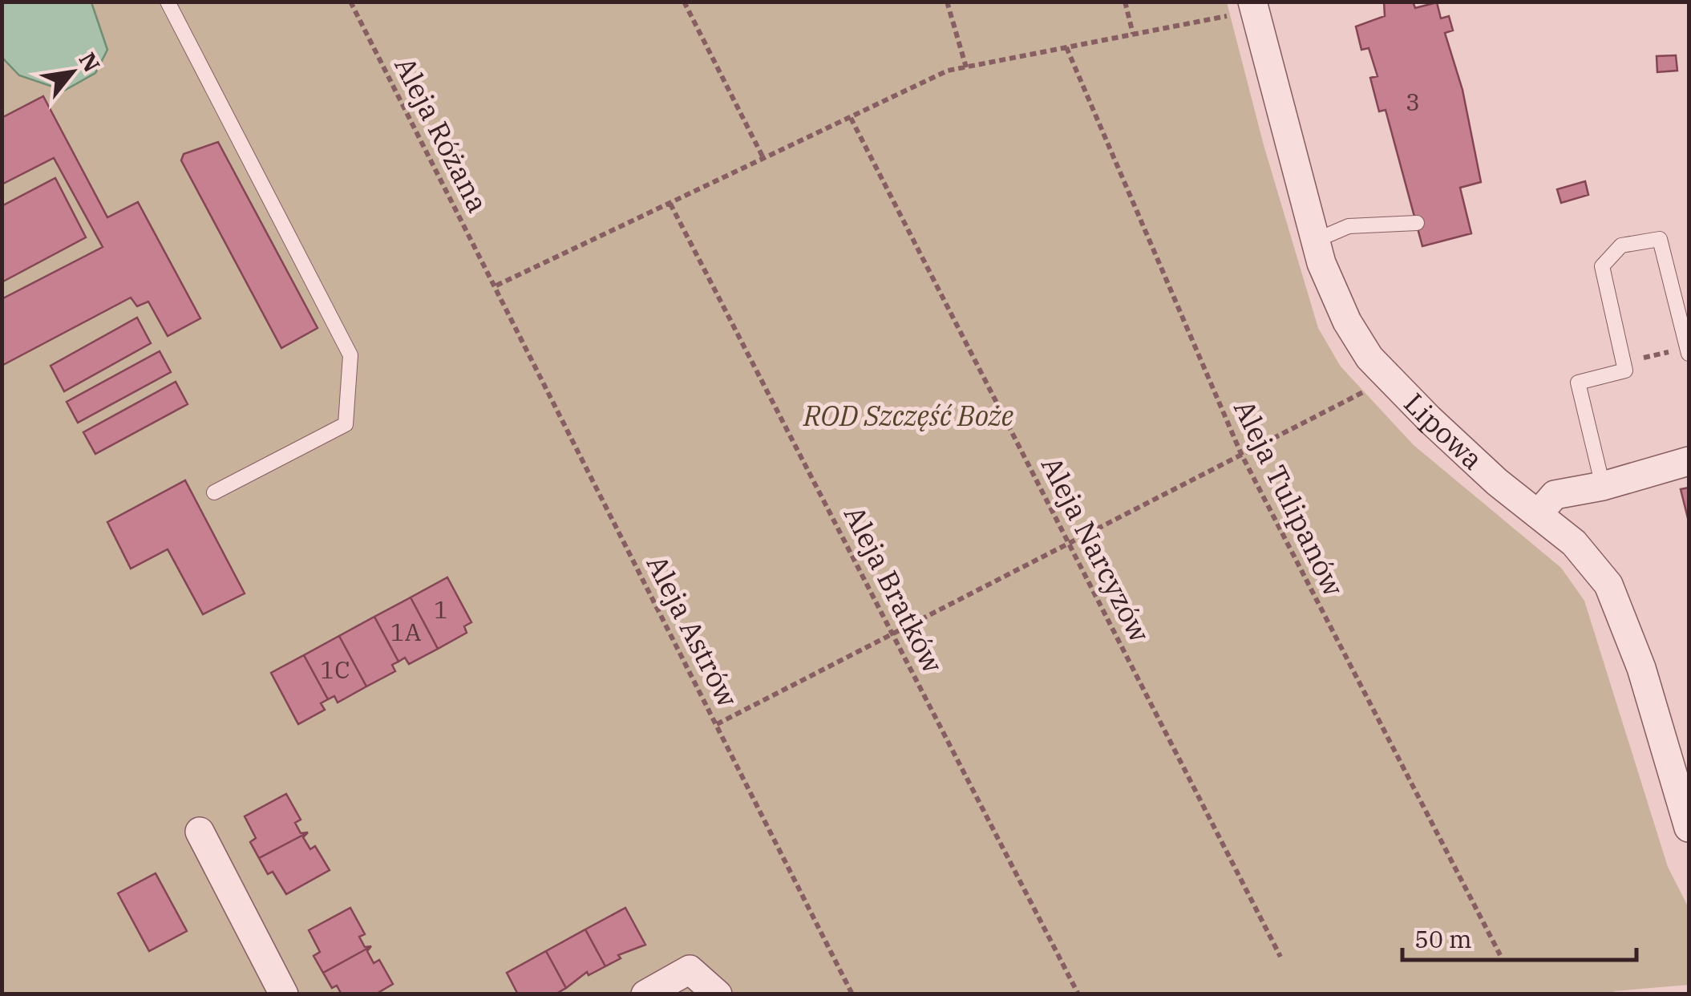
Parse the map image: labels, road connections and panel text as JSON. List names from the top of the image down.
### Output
{
  "streets": {
    "street": ["Lipowa"],
    "path": [
      "Aleja Różana",
      "Aleja Tulipanów",
      "Aleja Narcyzów",
      "Aleja Bratków",
      "Aleja Astrów"
    ]
  },
  "crossings": [
    ["Aleja Różana", "Aleja Astrów"]
  ],
  "parks": ["ROD Szczęść Boże"],
  "house_numbers": [
    "3",
    "1",
    "1A",
    "1C"
  ],
  "scale_bar": "50 m",
  "north": "top right"
}
